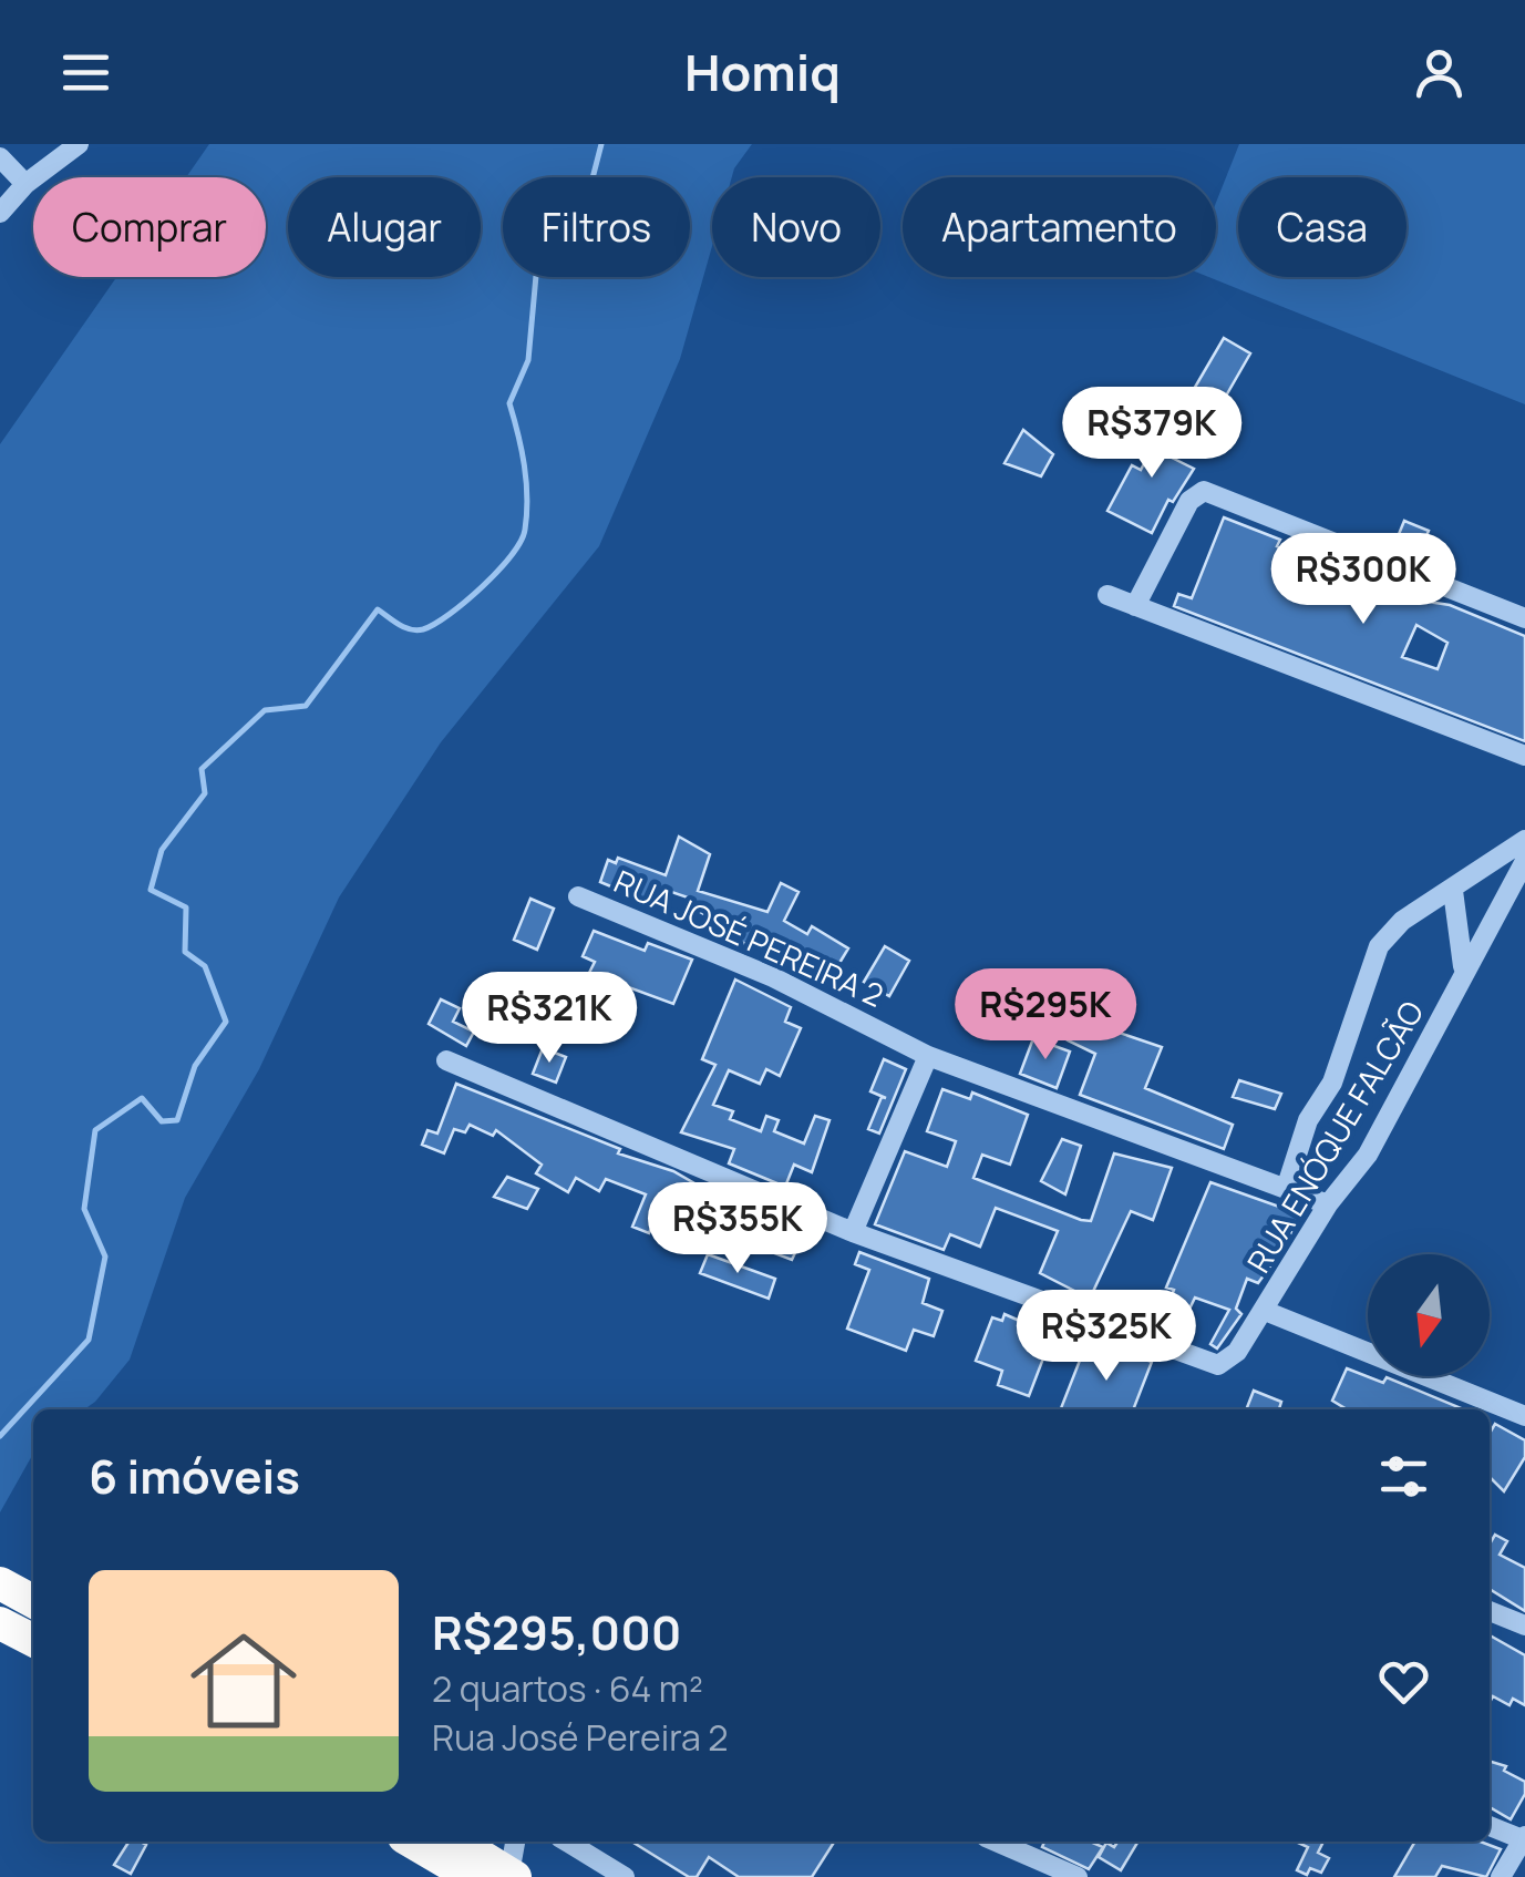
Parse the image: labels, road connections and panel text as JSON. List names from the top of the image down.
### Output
{
  "streets": {
    "street": ["RUA JOSÉ PEREIRA 2", "RUA ENÓQUE FALCÃO"]
  },
  "crossings": [
    ["RUA JOSÉ PEREIRA 2", "RUA ENÓQUE FALCÃO"]
  ],
  "north": "bottom",
  "page": {
    "header": "Homiq",
    "chip": [
      "Comprar",
      "Alugar",
      "Filtros",
      "Novo",
      "Apartamento",
      "Casa"
    ],
    "price": [
      "R$379K",
      "R$300K",
      "R$295K",
      "R$321K",
      "R$355K",
      "R$325K"
    ],
    "heading": "6 imóveis",
    "list": [
      {
        "name": "R$295,000",
        "note": "2 quartos · 64 m² · Rua José Pereira 2"
      }
    ]
  }
}
